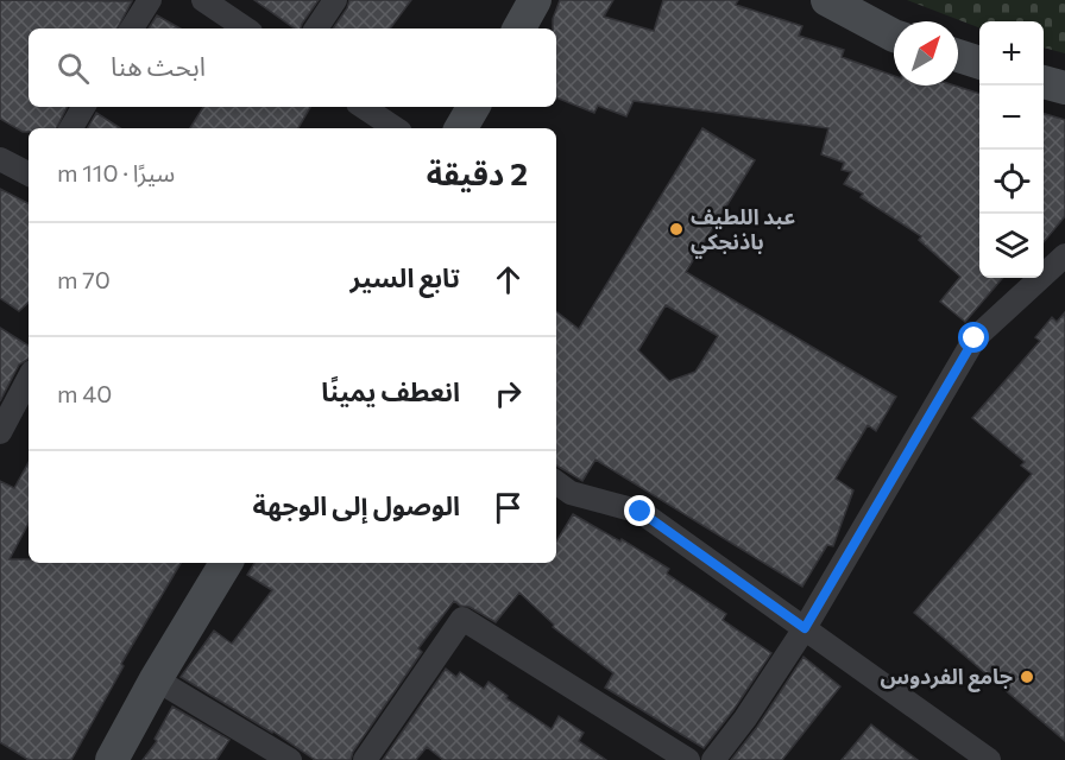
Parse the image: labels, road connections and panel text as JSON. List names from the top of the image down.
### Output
{
  "places": ["عبد اللطيف باذنجكي", "جامع الفردوس"],
  "north": "top right",
  "page": {
    "map_buttons": ["+", "−"],
    "search": "ابحث هنا",
    "heading": ["2 دقيقة", "سيرًا · 110 m"],
    "list": [
      ["تابع السير", "70 m"],
      ["انعطف يمينًا", "40 m"],
      "الوصول إلى الوجهة"
    ]
  }
}
